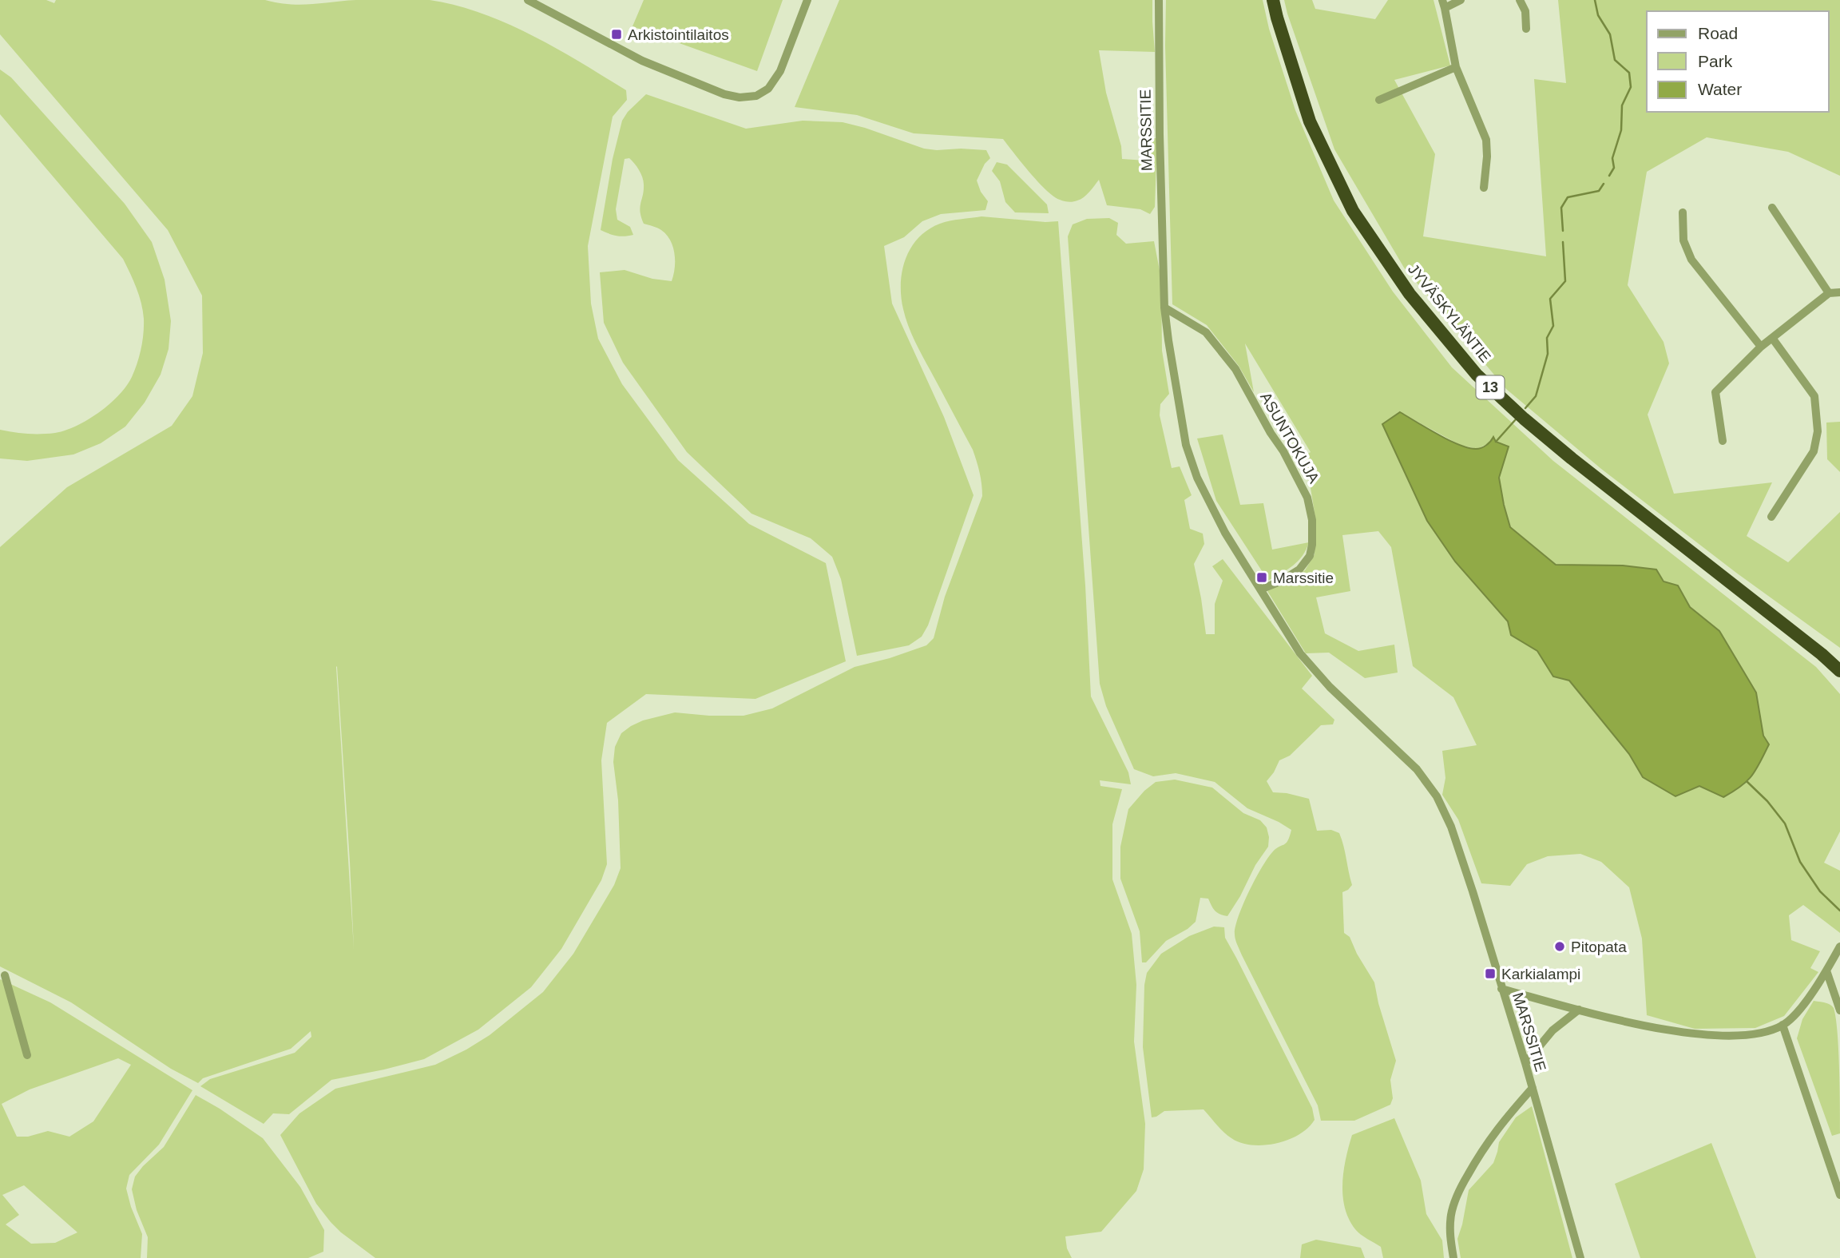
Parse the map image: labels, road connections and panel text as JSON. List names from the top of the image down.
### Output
{
  "streets": {
    "highway": ["JYVÄSKYLÄNTIE", "13"],
    "street": ["MARSSITIE", "ASUNTOKUJA"]
  },
  "crossings": [
    ["MARSSITIE", "ASUNTOKUJA"]
  ],
  "places": {
    "transit": ["Arkistointilaitos", "Marssitie", "Karkialampi"],
    "other": ["Pitopata"]
  },
  "legend": ["Road", "Park", "Water"]
}
